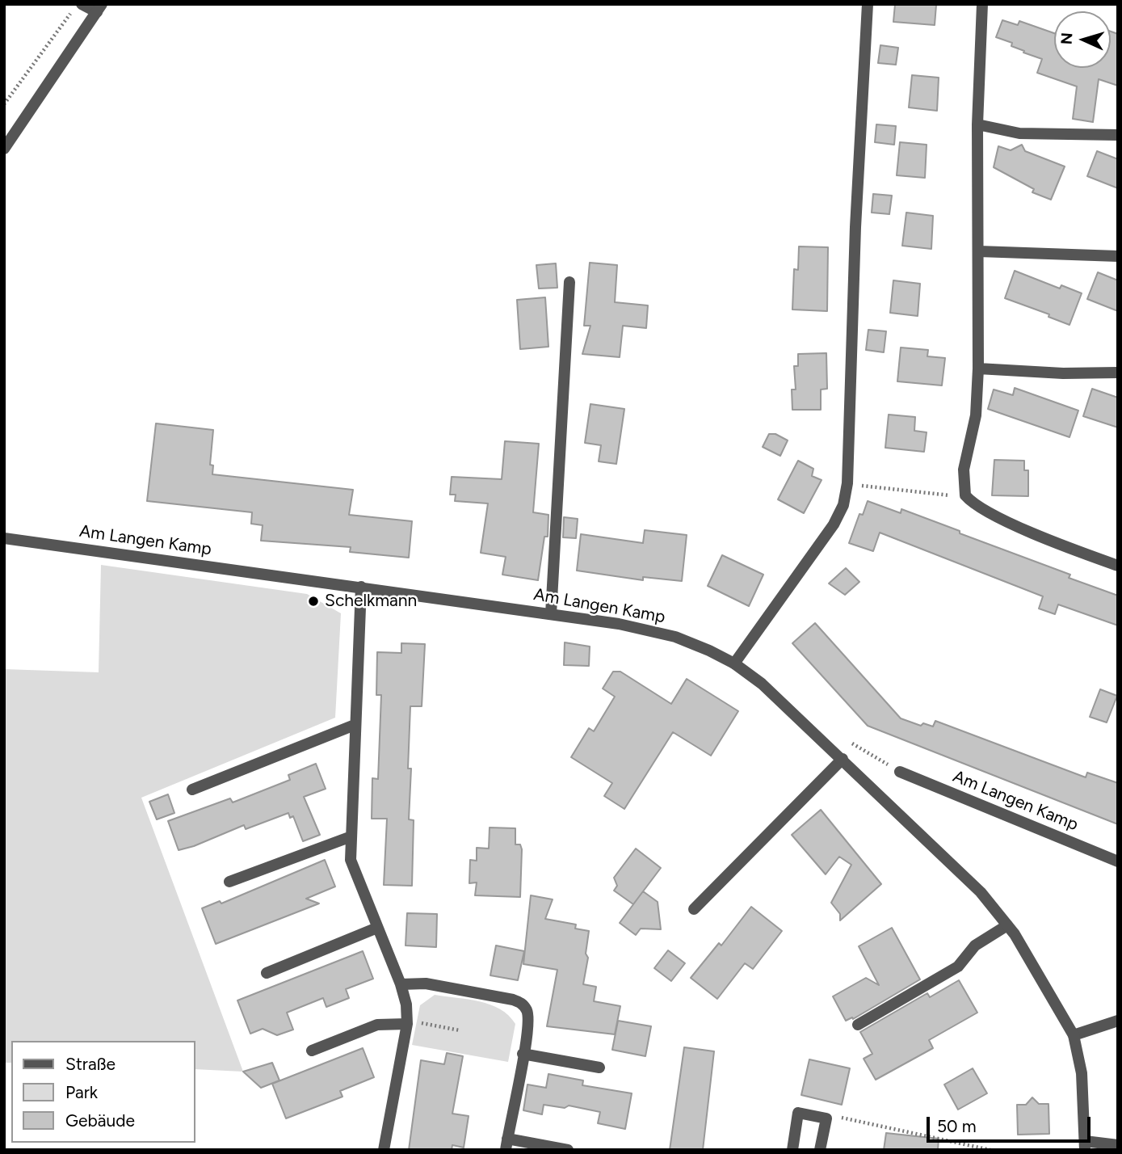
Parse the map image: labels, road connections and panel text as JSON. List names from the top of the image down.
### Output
{
  "streets": {
    "street": ["Am Langen Kamp"]
  },
  "places": ["Schelkmann"],
  "legend": ["Straße", "Park", "Gebäude"],
  "scale_bar": "50 m",
  "north": "left"
}
